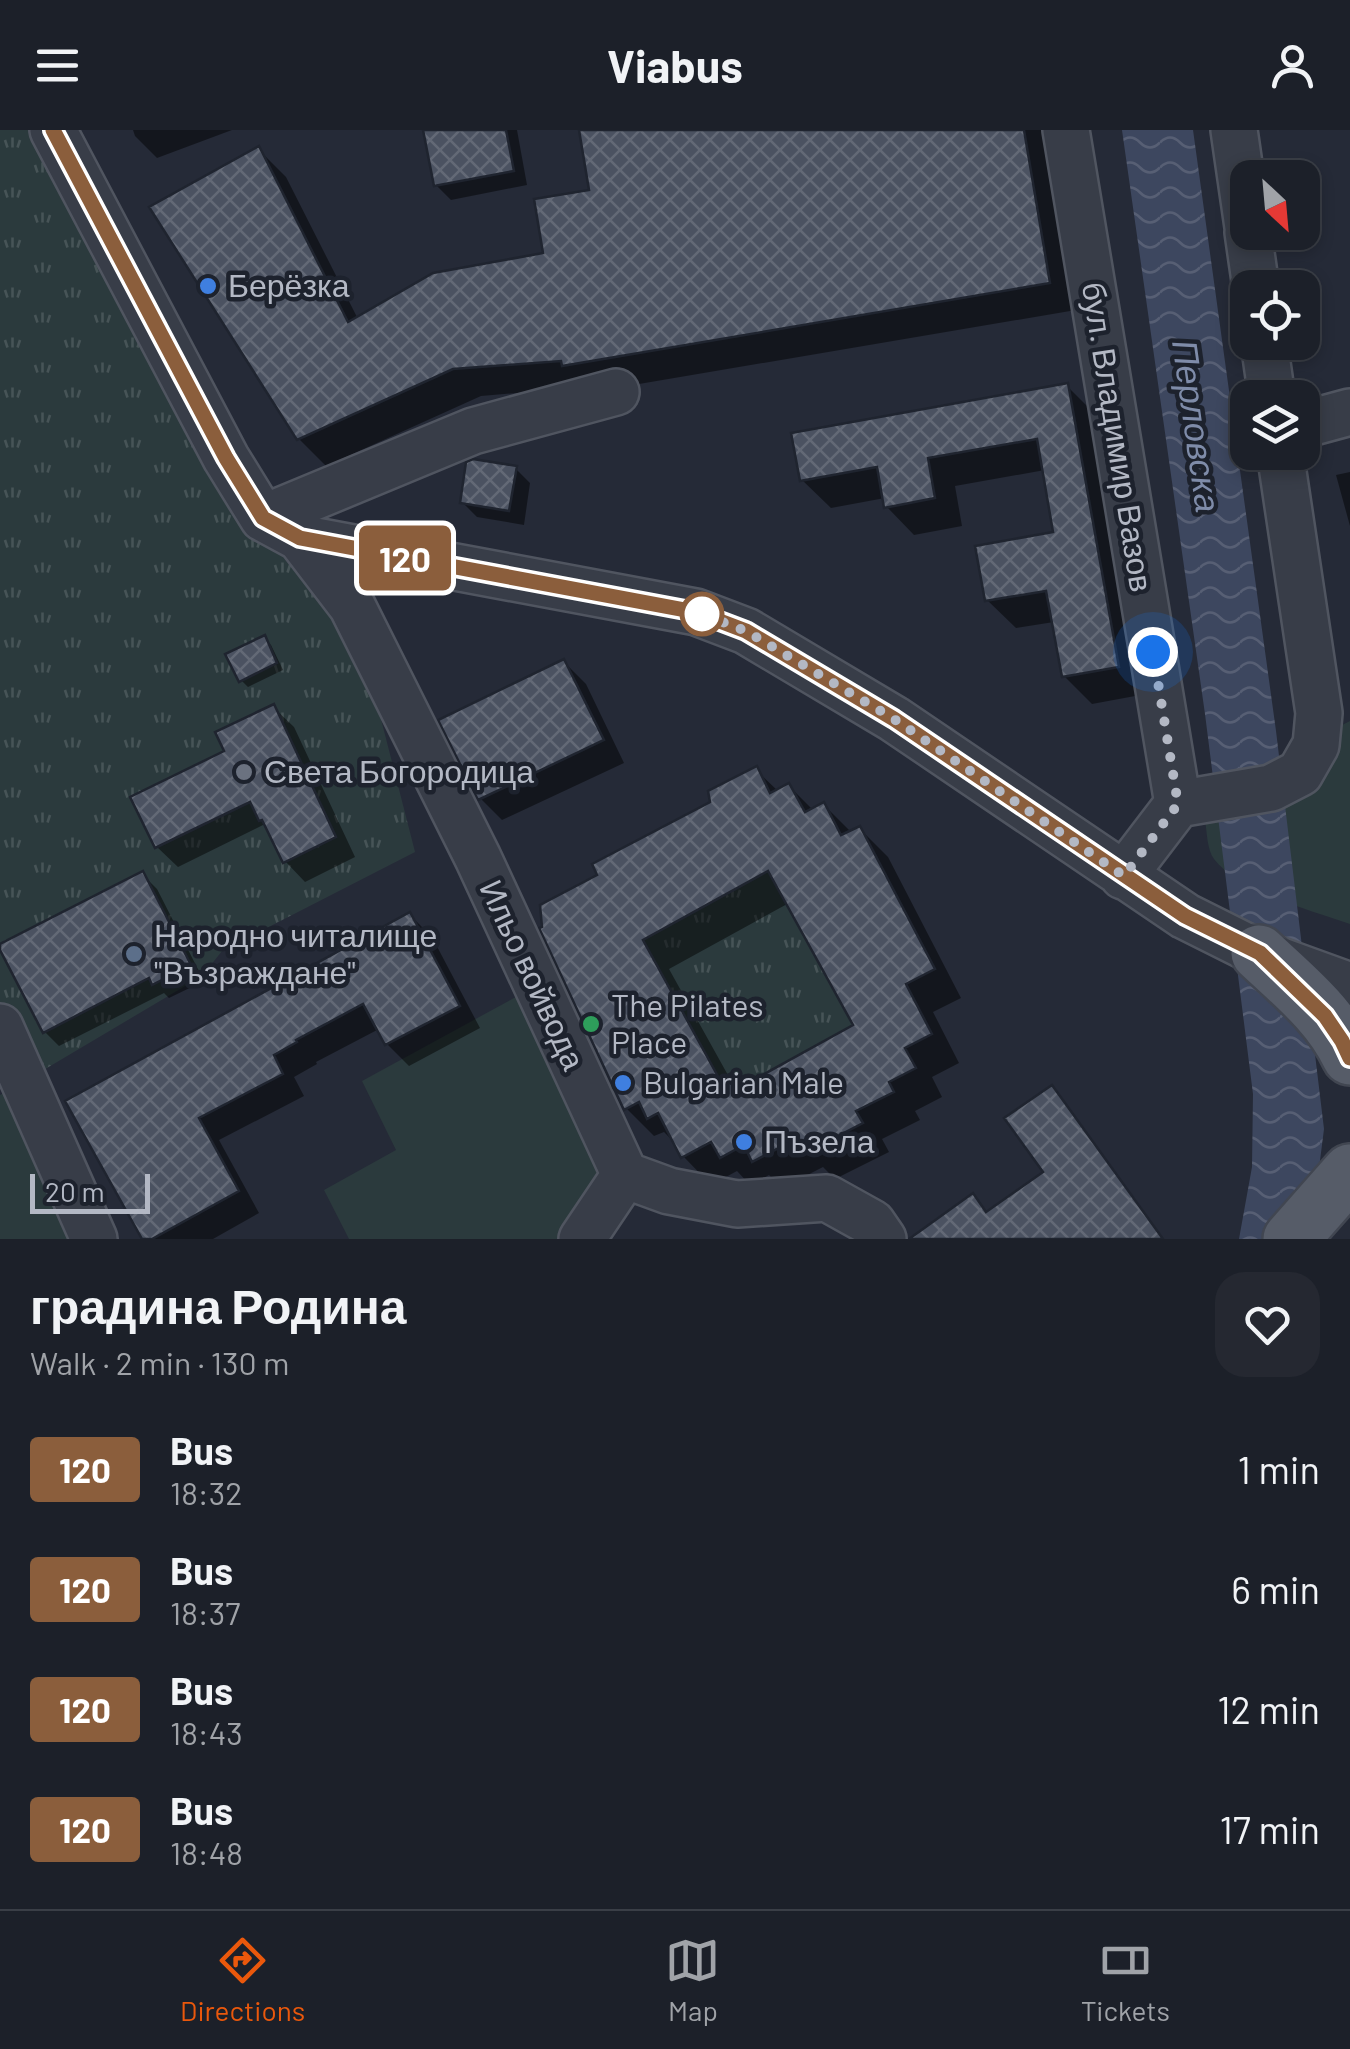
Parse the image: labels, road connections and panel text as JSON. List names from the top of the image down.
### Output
{
  "streets": {
    "street": ["бул. Владимир Вазов", "Ильо войвода"]
  },
  "water": ["Перловска"],
  "places": [
    "Берёзка",
    "Света Богородица",
    "Народно читалище \"Възраждане\"",
    "The Pilates Place",
    "Bulgarian Male",
    "Пъзела"
  ],
  "lines": ["bus line 120"],
  "scale_bar": "20 m",
  "north": "bottom right",
  "page": {
    "header": "Viabus",
    "on_map": "120",
    "scale": "20 m",
    "heading": ["градина Родина", "Walk · 2 min · 130 m"],
    "list": [
      {
        "mark": "120",
        "name": "Bus",
        "note": "18:32",
        "value": "1 min"
      },
      {
        "mark": "120",
        "name": "Bus",
        "note": "18:37",
        "value": "6 min"
      },
      {
        "mark": "120",
        "name": "Bus",
        "note": "18:43",
        "value": "12 min"
      },
      {
        "mark": "120",
        "name": "Bus",
        "note": "18:48",
        "value": "17 min"
      }
    ],
    "tabs": ["Directions", "Map", "Tickets"]
  }
}
